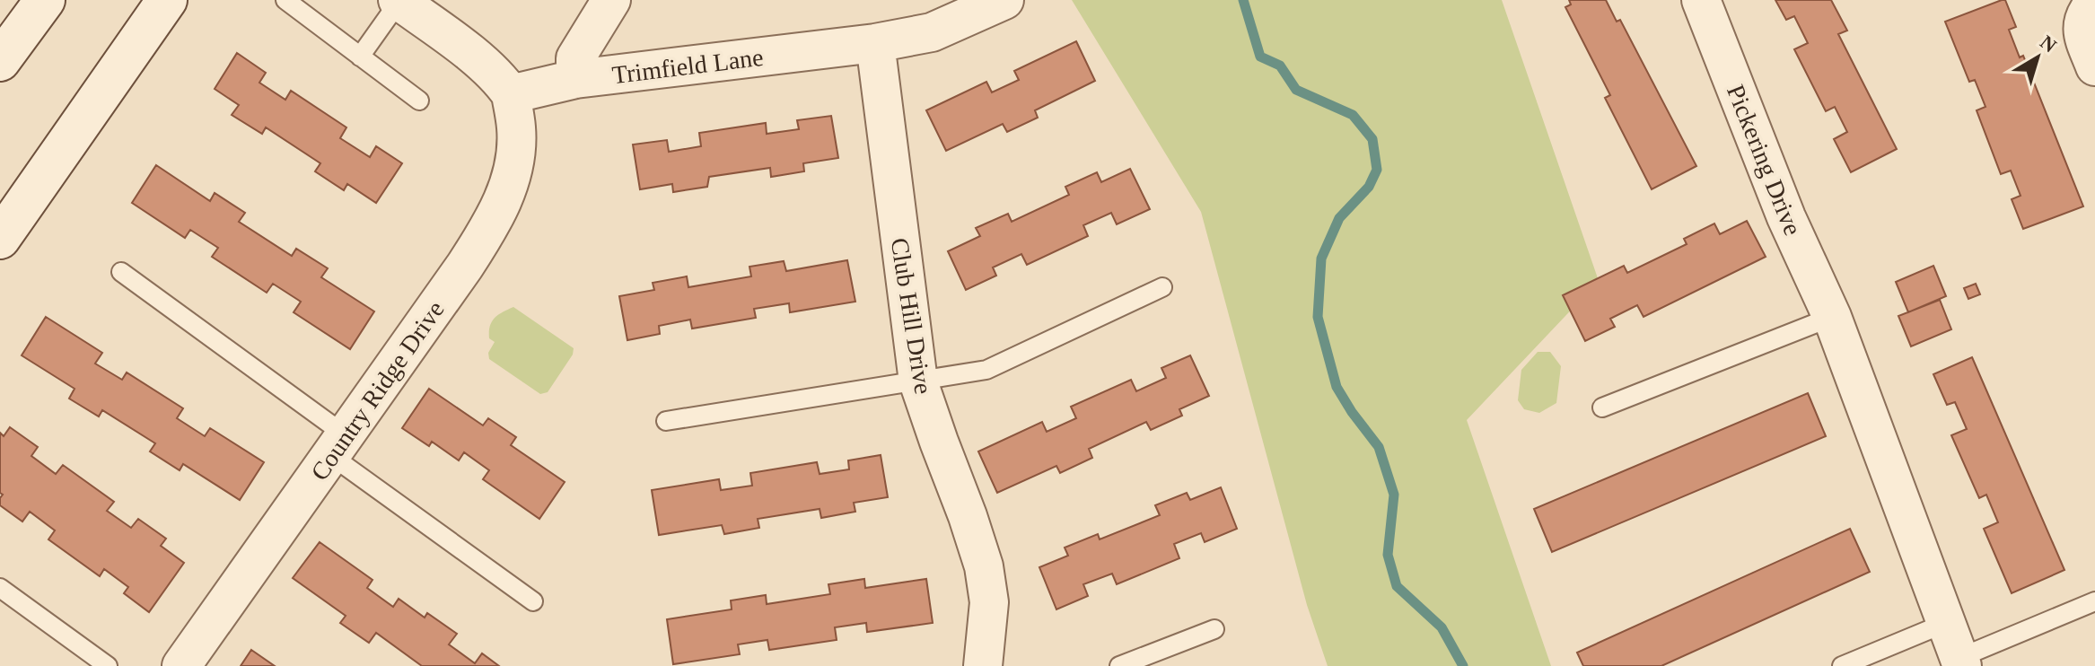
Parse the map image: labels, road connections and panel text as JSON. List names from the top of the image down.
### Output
{
  "streets": {
    "street": [
      "Trimfield Lane",
      "Pickering Drive",
      "Club Hill Drive",
      "Country Ridge Drive"
    ]
  },
  "crossings": [
    ["Trimfield Lane", "Club Hill Drive"],
    ["Trimfield Lane", "Country Ridge Drive"]
  ],
  "north": "top right"
}
